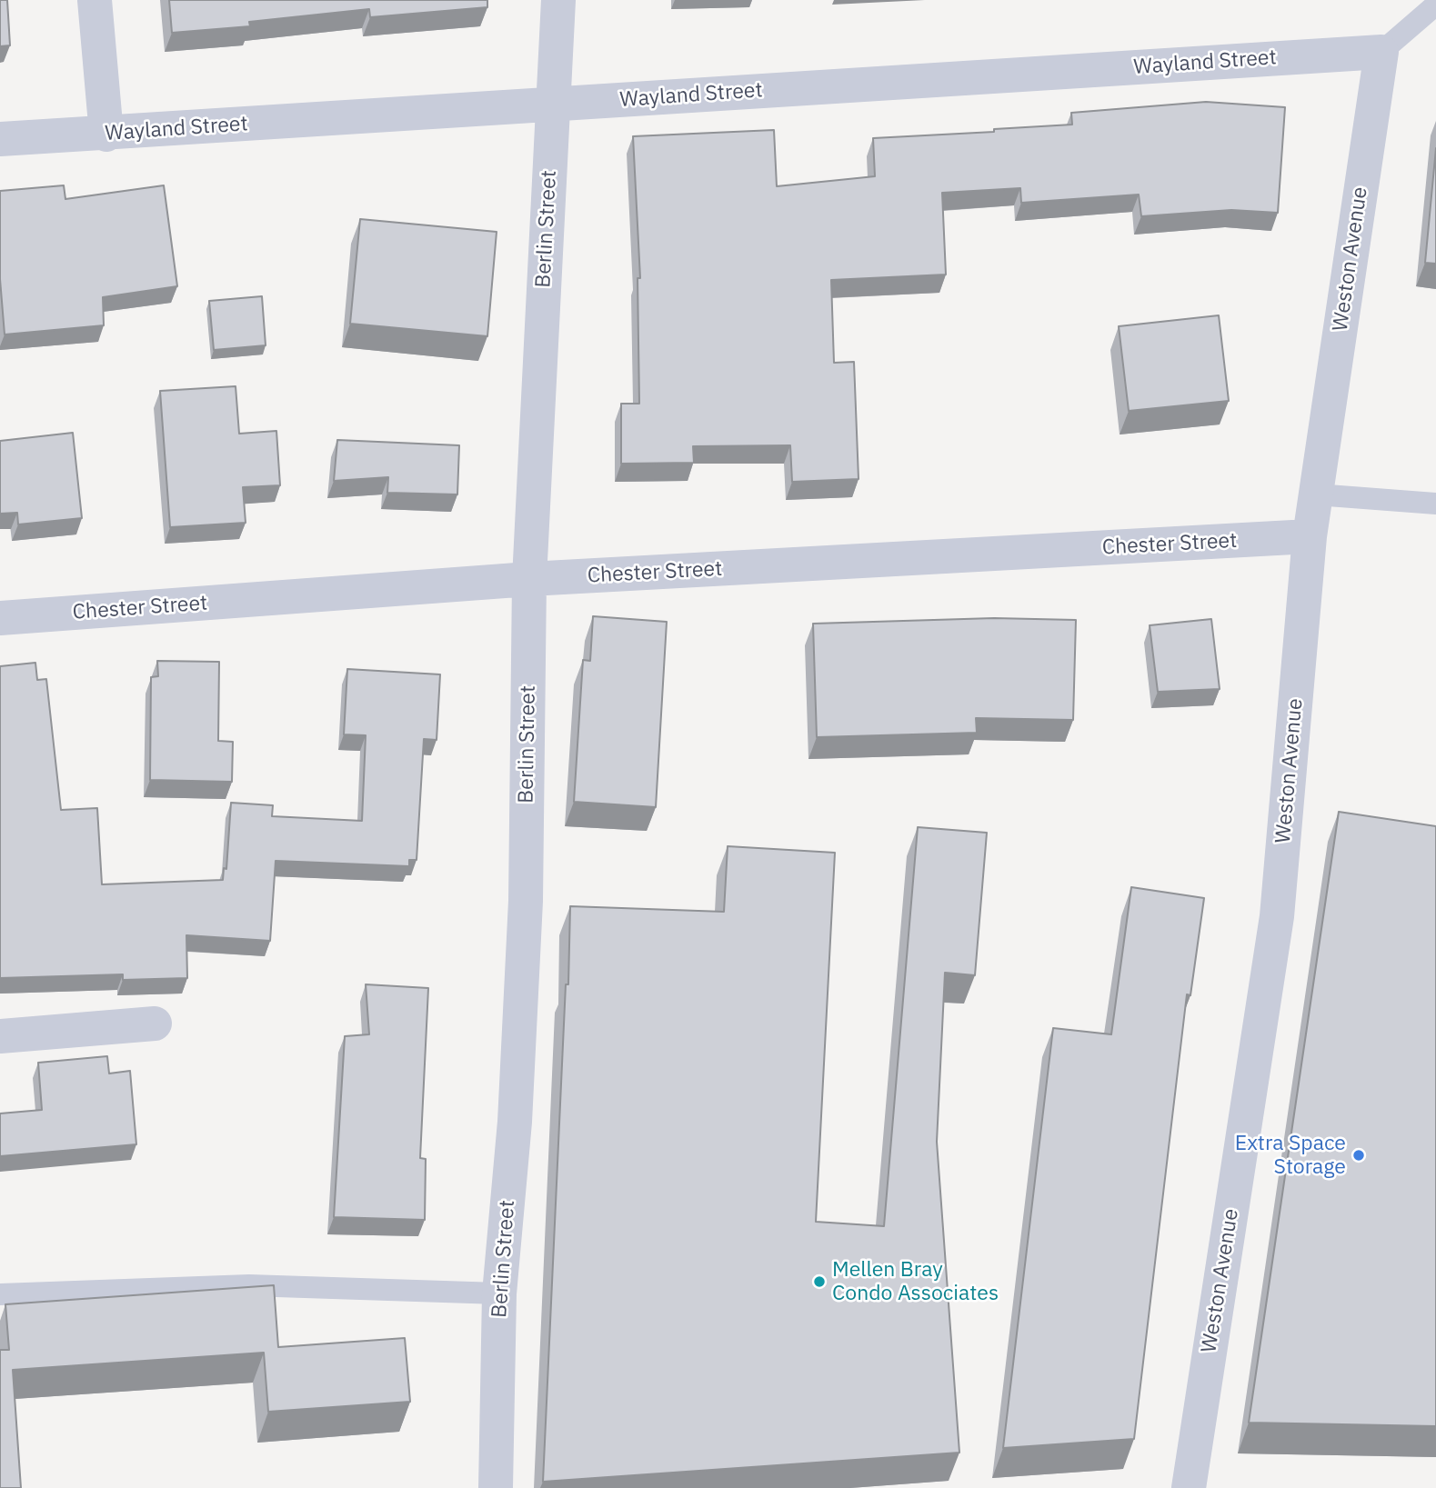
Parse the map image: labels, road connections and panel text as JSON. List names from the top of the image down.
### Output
{
  "streets": {
    "street": [
      "Wayland Street",
      "Berlin Street",
      "Weston Avenue",
      "Chester Street"
    ]
  },
  "crossings": [
    ["Wayland Street", "Berlin Street"],
    ["Wayland Street", "Weston Avenue"],
    ["Berlin Street", "Chester Street"],
    ["Weston Avenue", "Chester Street"]
  ],
  "places": ["Extra Space Storage", "Mellen Bray Condo Associates"]
}
